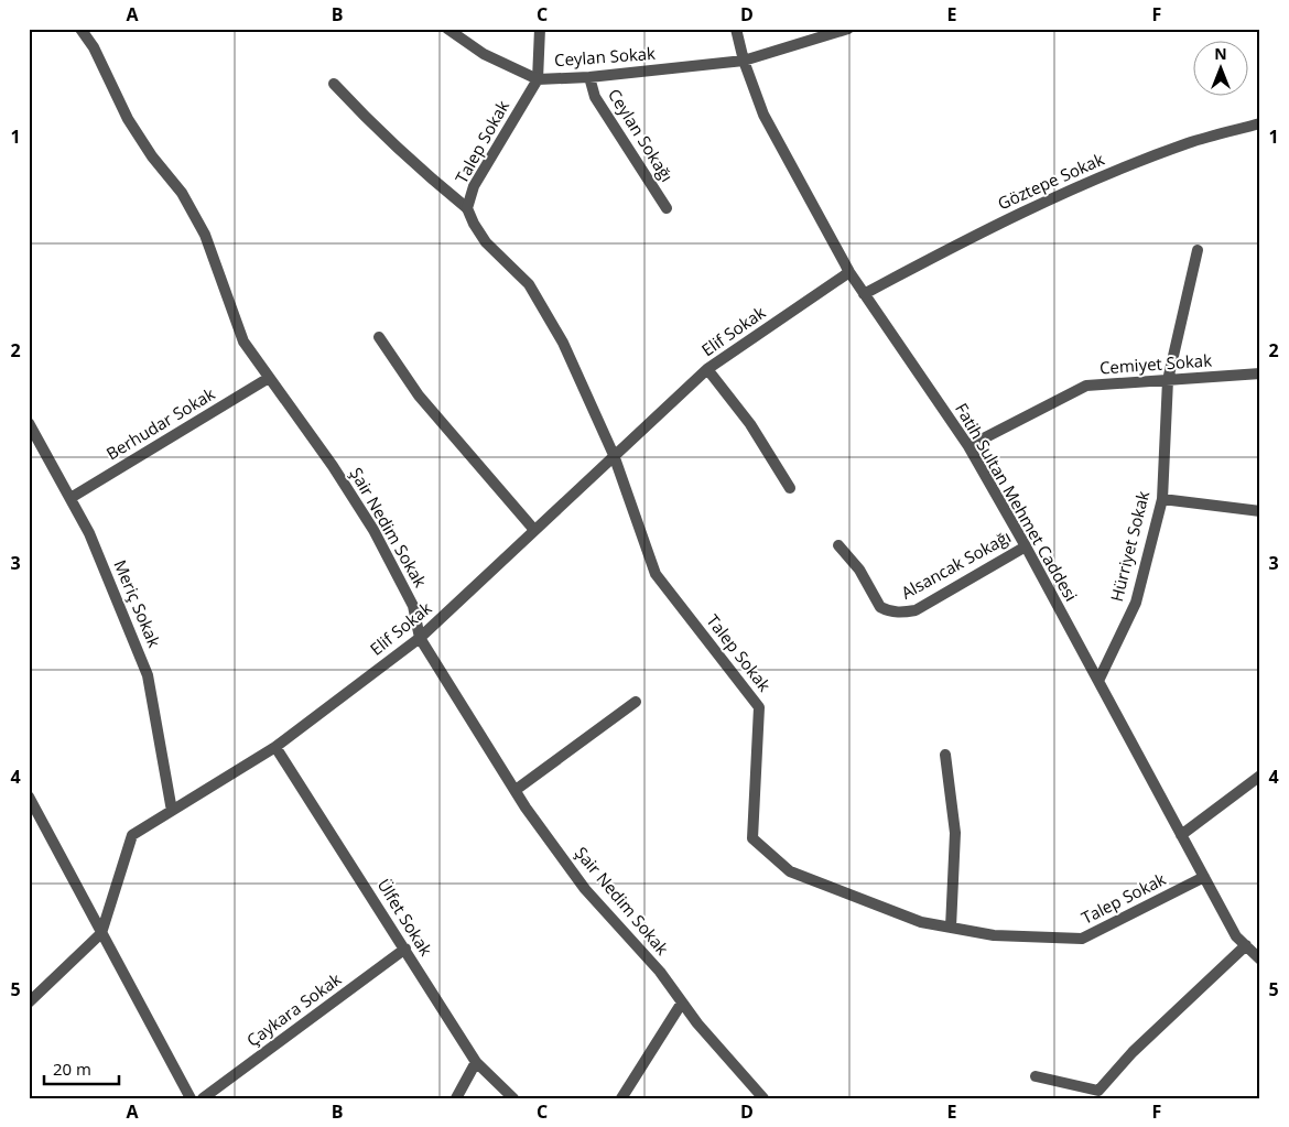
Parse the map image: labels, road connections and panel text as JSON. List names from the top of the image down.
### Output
{
  "streets": {
    "street": [
      "Ceylan Sokak",
      "Ceylan Sokağı",
      "Talep Sokak",
      "Göztepe Sokak",
      "Elif Sokak",
      "Cemiyet Sokak",
      "Berhudar Sokak",
      "Fatih Sultan Mehmet Caddesi",
      "Şair Nedim Sokak",
      "Hürriyet Sokak",
      "Alsancak Sokağı",
      "Meriç Sokak",
      "Ülfet Sokak",
      "Çaykara Sokak"
    ]
  },
  "crossings": [
    ["Ceylan Sokak", "Ceylan Sokağı"],
    ["Ceylan Sokak", "Talep Sokak"],
    ["Ceylan Sokak", "Fatih Sultan Mehmet Caddesi"],
    ["Talep Sokak", "Elif Sokak"],
    ["Talep Sokak", "Fatih Sultan Mehmet Caddesi"],
    ["Göztepe Sokak", "Fatih Sultan Mehmet Caddesi"],
    ["Elif Sokak", "Fatih Sultan Mehmet Caddesi"],
    ["Elif Sokak", "Şair Nedim Sokak"],
    ["Elif Sokak", "Meriç Sokak"],
    ["Elif Sokak", "Ülfet Sokak"],
    ["Cemiyet Sokak", "Fatih Sultan Mehmet Caddesi"],
    ["Cemiyet Sokak", "Hürriyet Sokak"],
    ["Berhudar Sokak", "Şair Nedim Sokak"],
    ["Berhudar Sokak", "Meriç Sokak"],
    ["Fatih Sultan Mehmet Caddesi", "Hürriyet Sokak"],
    ["Fatih Sultan Mehmet Caddesi", "Alsancak Sokağı"],
    ["Ülfet Sokak", "Çaykara Sokak"]
  ],
  "scale_bar": "20 m",
  "north": "top",
  "grid": {
    "columns": [
      "A",
      "B",
      "C",
      "D",
      "E",
      "F"
    ],
    "rows": [
      "1",
      "2",
      "3",
      "4",
      "5"
    ]
  }
}
